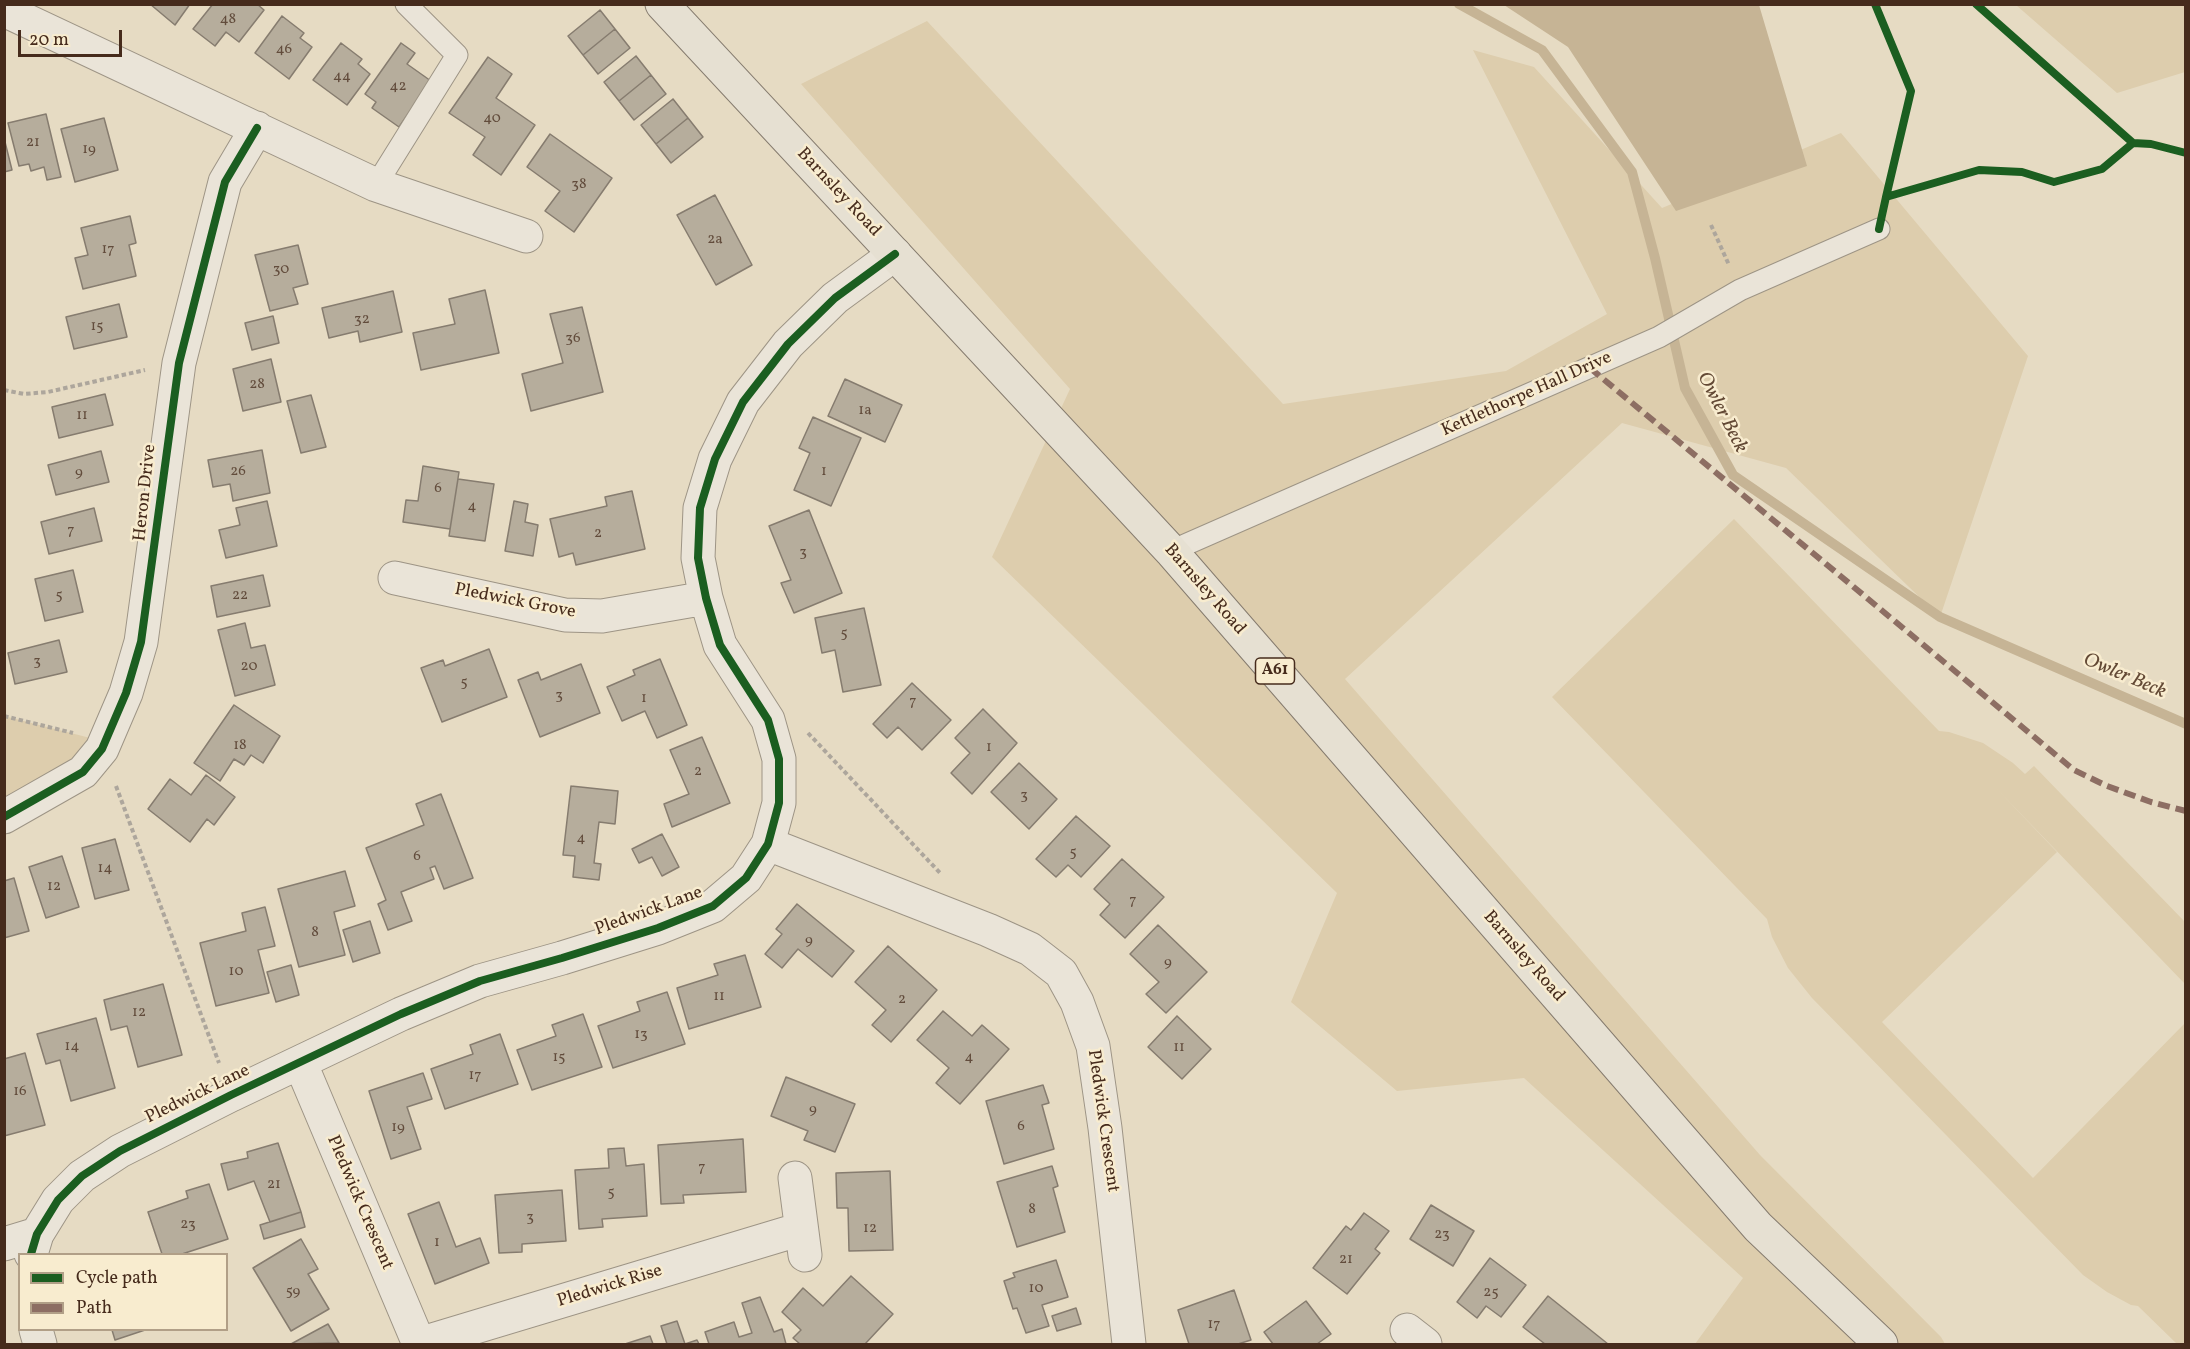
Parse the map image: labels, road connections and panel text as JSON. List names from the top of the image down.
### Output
{
  "streets": {
    "main road": ["Barnsley Road", "A61"],
    "street": [
      "Heron Drive",
      "Pledwick Grove",
      "Pledwick Lane",
      "Pledwick Crescent",
      "Pledwick Rise"
    ],
    "lane": ["Kettlethorpe Hall Drive"]
  },
  "crossings": [
    ["Barnsley Road", "Kettlethorpe Hall Drive"],
    ["Barnsley Road", "Pledwick Lane"],
    ["Pledwick Grove", "Pledwick Lane"],
    ["Pledwick Lane", "Pledwick Crescent"],
    ["Pledwick Crescent", "Pledwick Rise"]
  ],
  "water": ["Owler Beck"],
  "house_numbers": [
    "48",
    "46",
    "44",
    "42",
    "40",
    "21",
    "19",
    "38",
    "2a",
    "17",
    "30",
    "32",
    "15",
    "36",
    "28",
    "1a",
    "11",
    "26",
    "1",
    "9",
    "6",
    "4",
    "7",
    "2",
    "3",
    "5",
    "22",
    "5",
    "3",
    "20",
    "5",
    "3",
    "1",
    "7",
    "18",
    "1",
    "2",
    "3",
    "4",
    "5",
    "6",
    "14",
    "12",
    "7",
    "8",
    "9",
    "9",
    "10",
    "11",
    "2",
    "12",
    "13",
    "14",
    "11",
    "15",
    "4",
    "17",
    "16",
    "9",
    "6",
    "19",
    "7",
    "21",
    "5",
    "8",
    "3",
    "23",
    "12",
    "23",
    "1",
    "21",
    "10",
    "59",
    "25",
    "17"
  ],
  "legend": ["Cycle path", "Path"],
  "scale_bar": "20 m"
}
